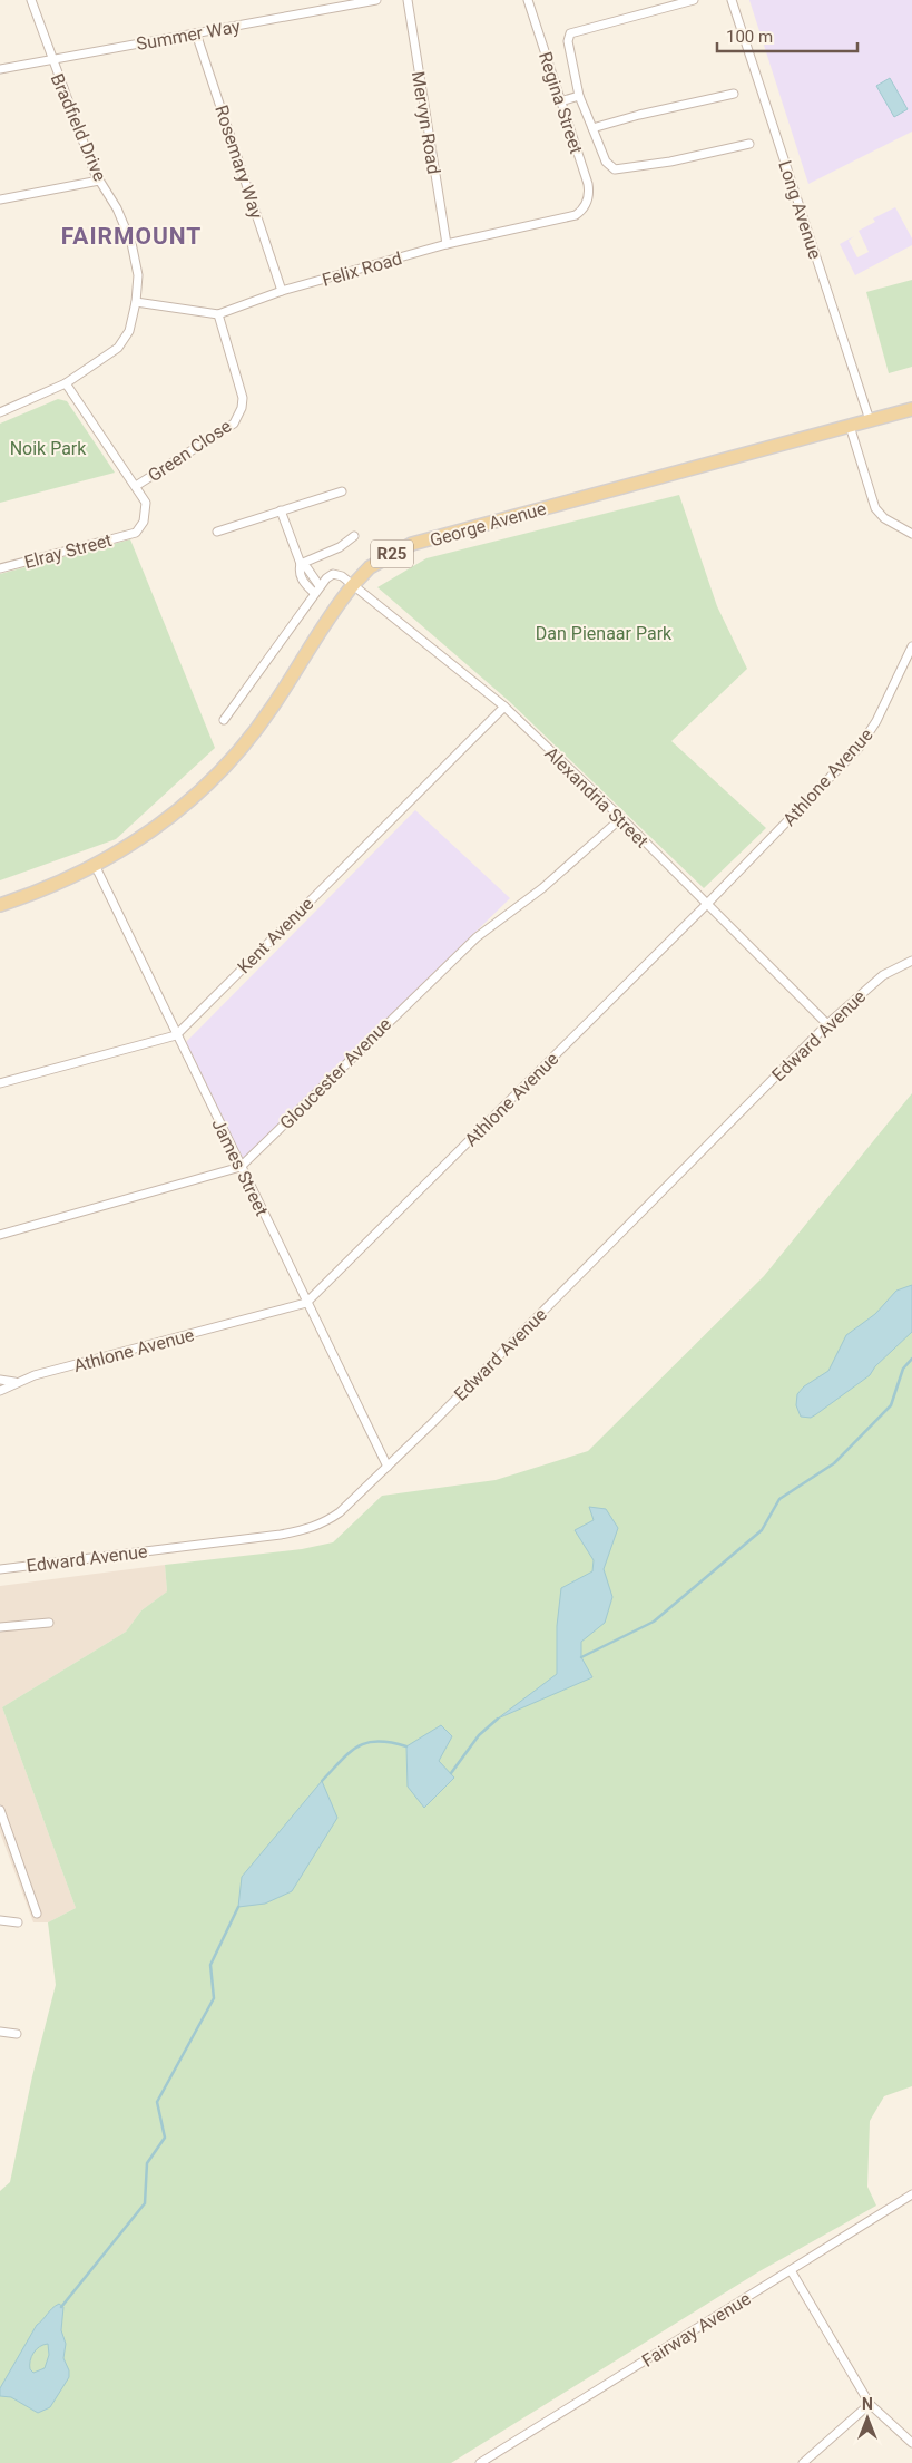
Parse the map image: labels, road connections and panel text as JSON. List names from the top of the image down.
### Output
{
  "streets": {
    "main road": ["George Avenue", "R25"],
    "street": [
      "Summer Way",
      "Regina Street",
      "Mervyn Road",
      "Bradfield Drive",
      "Rosemary Way",
      "Long Avenue",
      "Felix Road",
      "Green Close",
      "Elray Street",
      "Athlone Avenue",
      "Alexandria Street",
      "Kent Avenue",
      "Edward Avenue",
      "Gloucester Avenue",
      "James Street",
      "Fairway Avenue"
    ]
  },
  "crossings": [
    ["Summer Way", "Bradfield Drive"],
    ["Summer Way", "Rosemary Way"],
    ["Regina Street", "Felix Road"],
    ["Mervyn Road", "Felix Road"],
    ["Bradfield Drive", "Felix Road"],
    ["Bradfield Drive", "Green Close"],
    ["Rosemary Way", "Felix Road"],
    ["Long Avenue", "George Avenue"],
    ["Felix Road", "Green Close"],
    ["Green Close", "Elray Street"],
    ["George Avenue", "Alexandria Street"],
    ["George Avenue", "James Street"],
    ["Athlone Avenue", "Alexandria Street"],
    ["Athlone Avenue", "James Street"],
    ["Alexandria Street", "Kent Avenue"],
    ["Alexandria Street", "Edward Avenue"],
    ["Alexandria Street", "Gloucester Avenue"],
    ["Kent Avenue", "James Street"],
    ["Edward Avenue", "James Street"],
    ["Gloucester Avenue", "James Street"]
  ],
  "districts": ["FAIRMOUNT"],
  "parks": ["Noik Park", "Dan Pienaar Park"],
  "scale_bar": "100 m",
  "north": "top"
}
